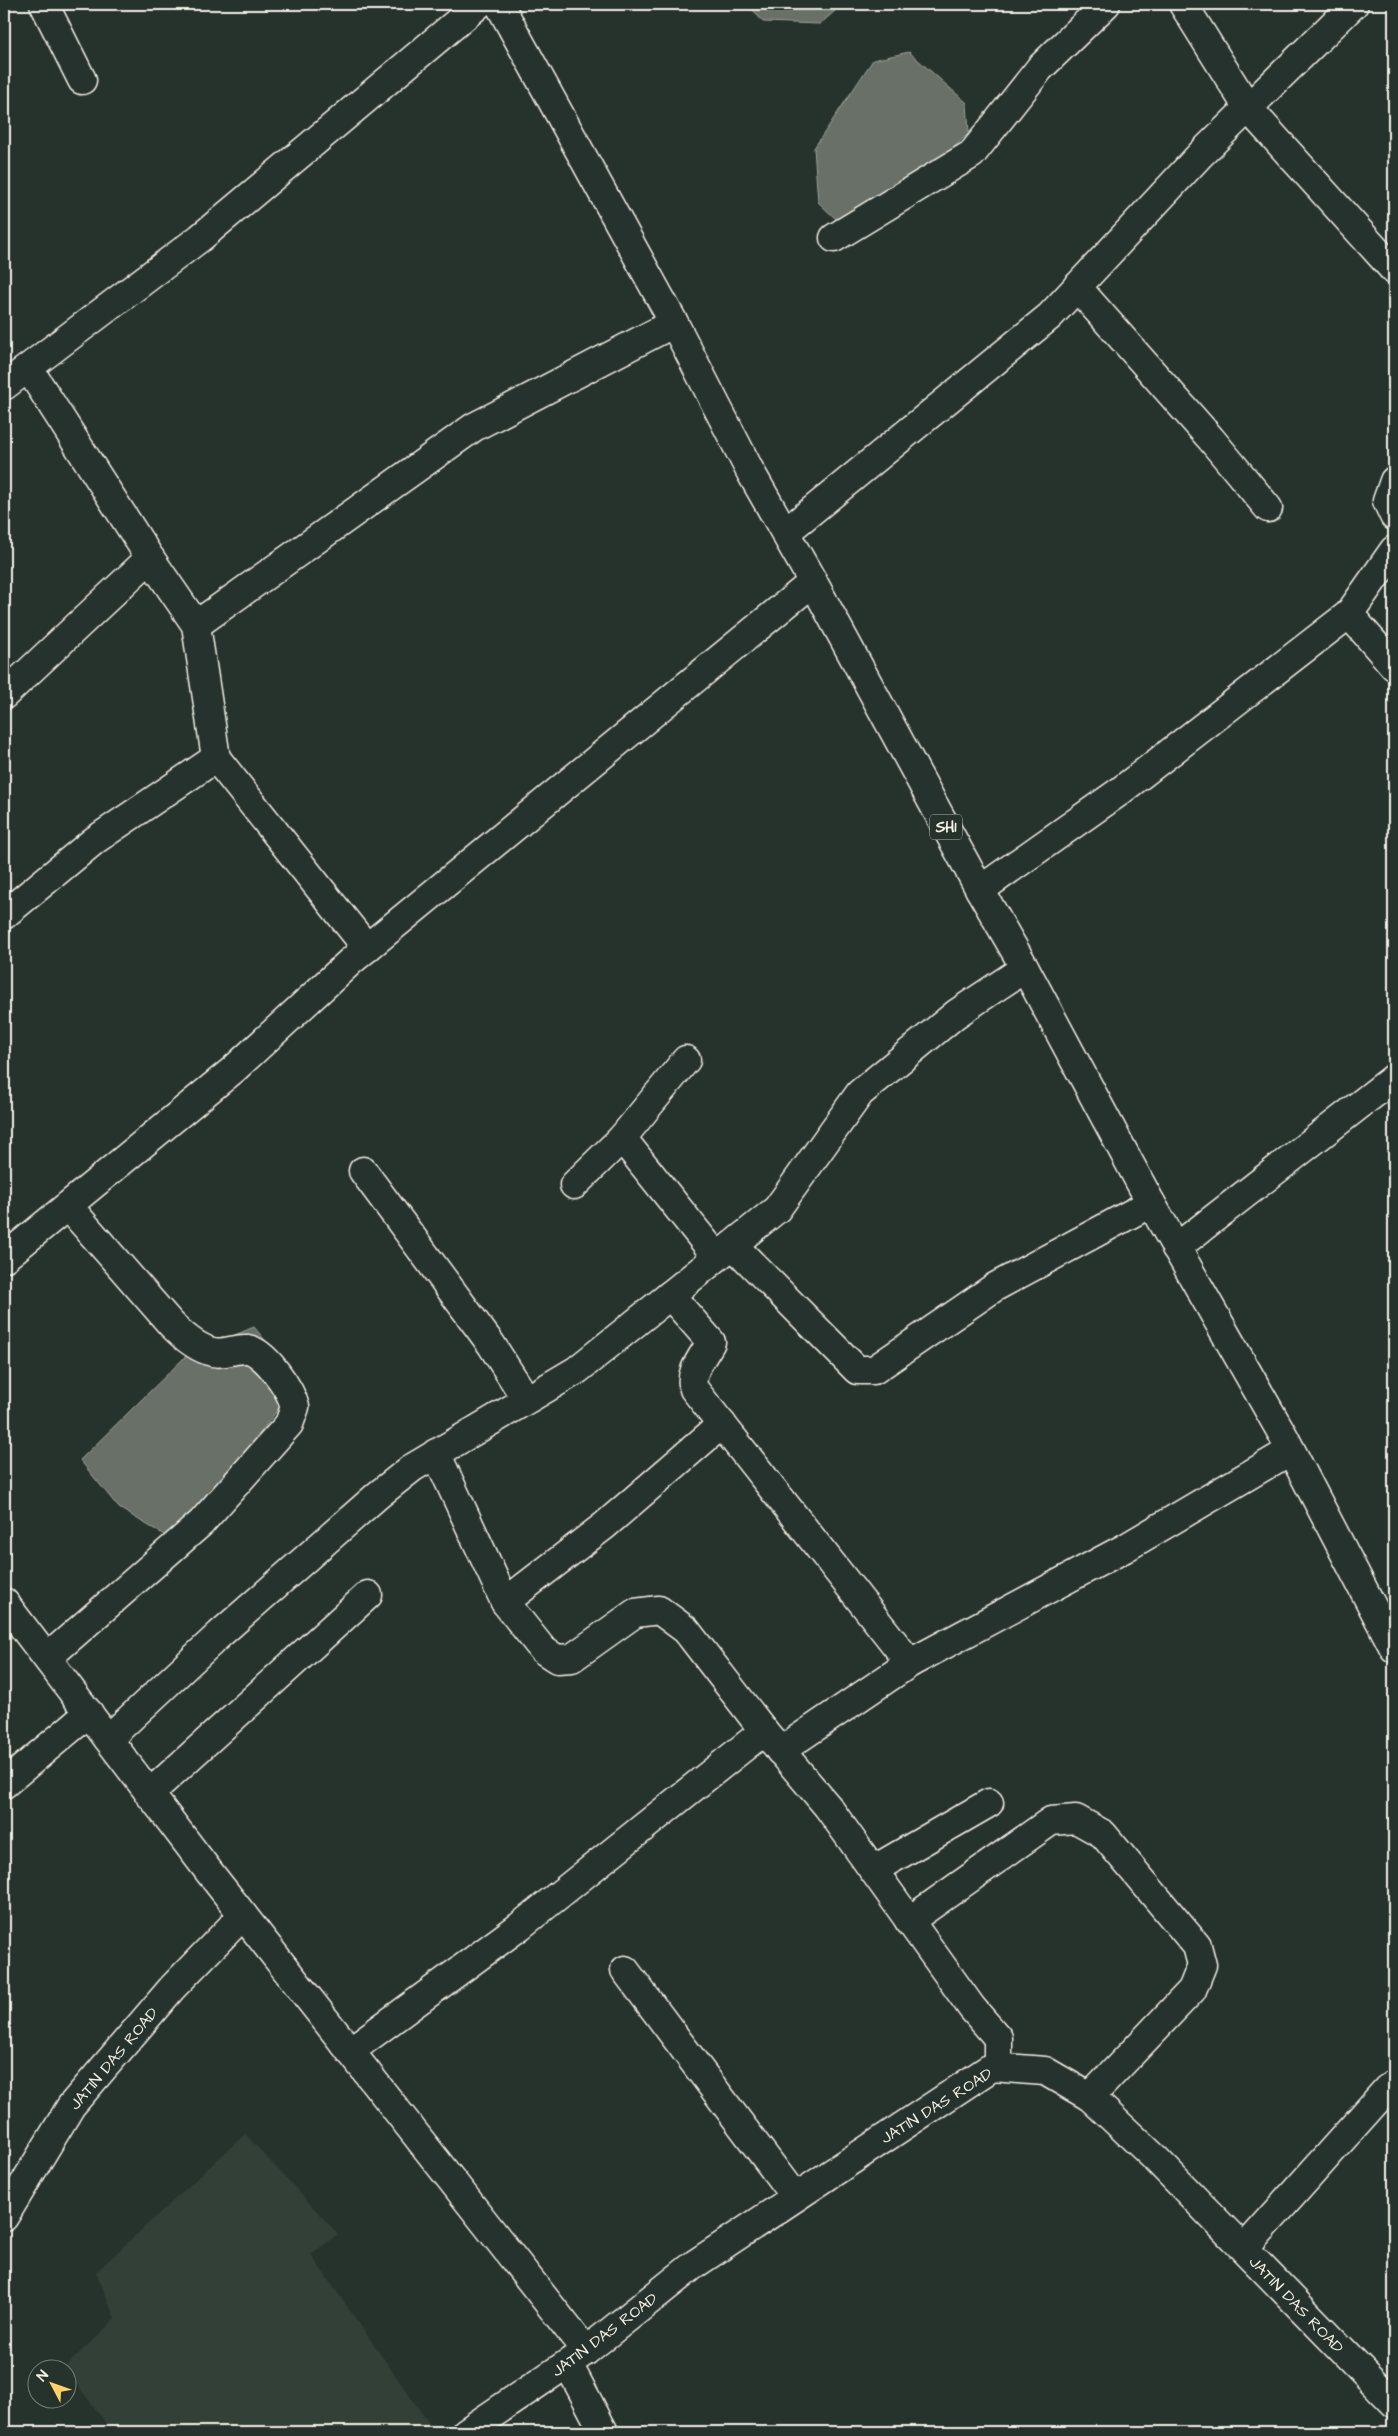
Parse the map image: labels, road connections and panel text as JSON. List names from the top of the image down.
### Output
{
  "streets": {
    "street": ["SH1", "JATIN DAS ROAD"]
  },
  "north": "top left"
}
